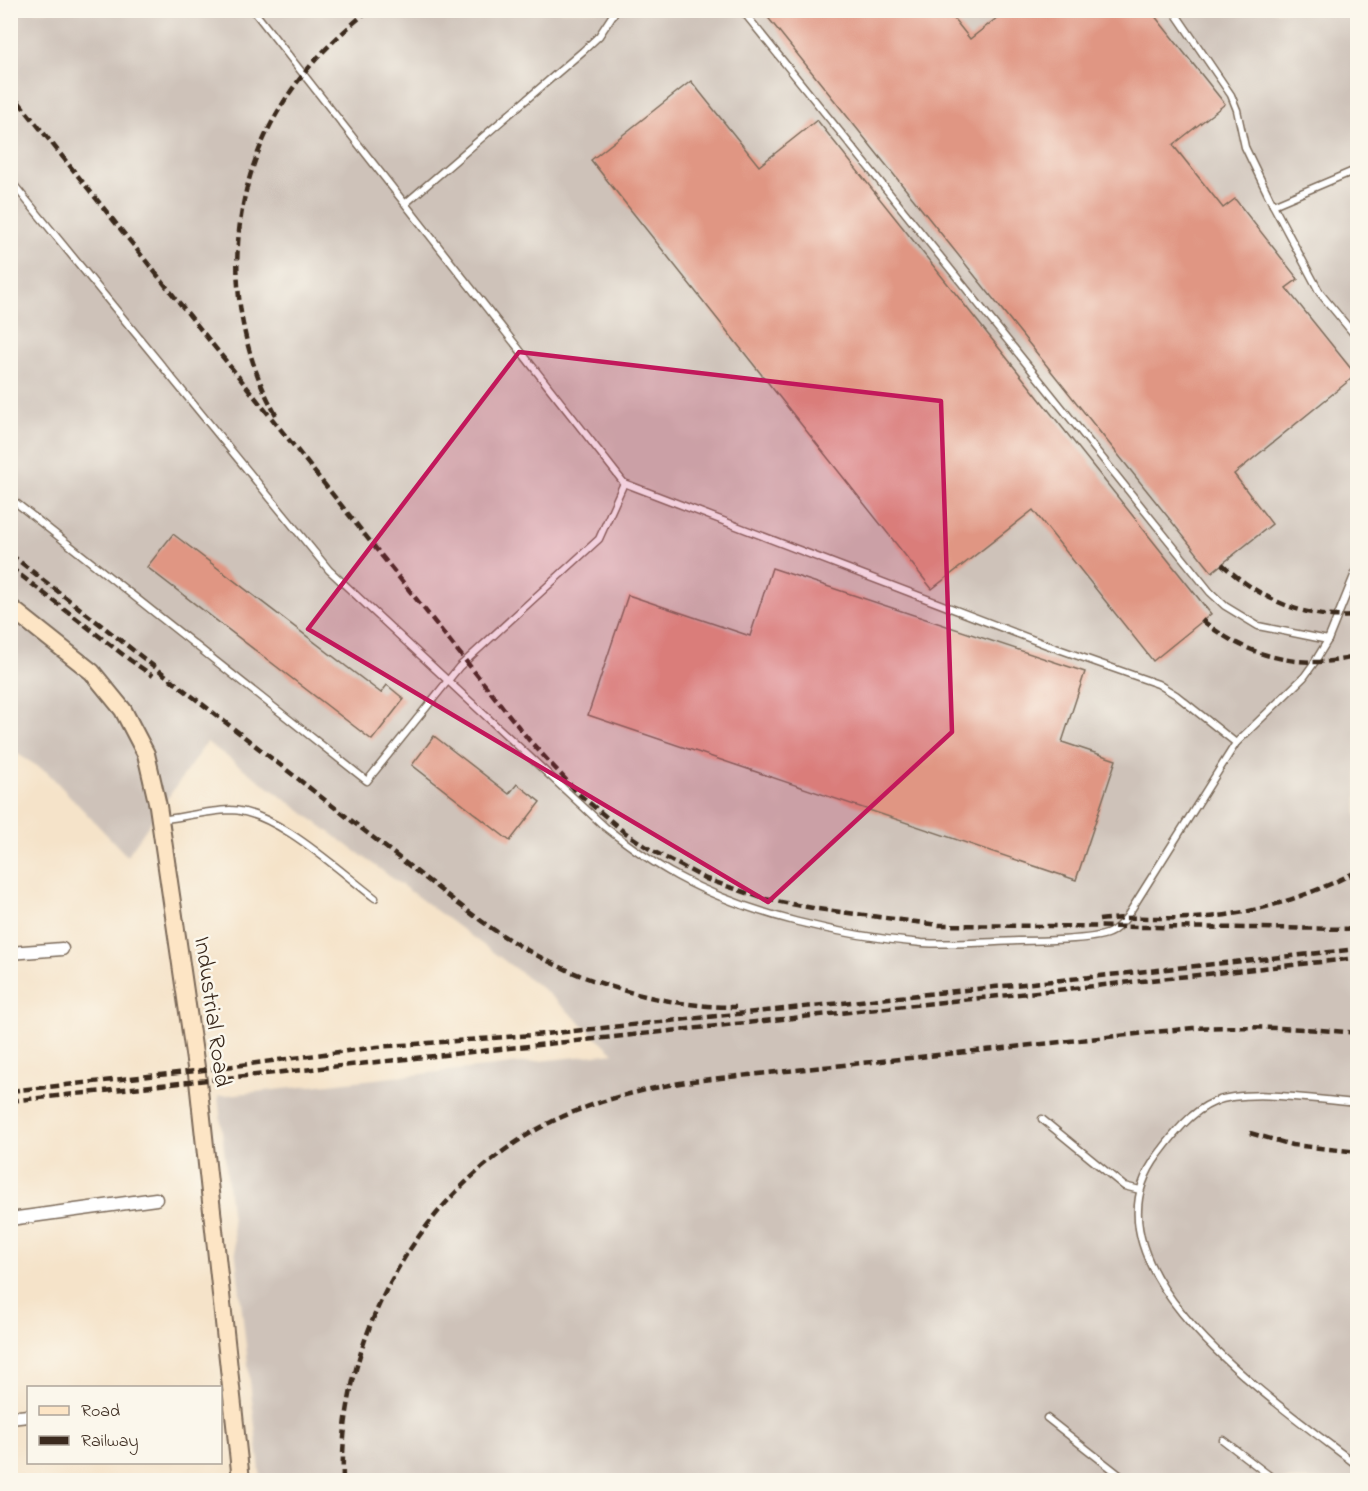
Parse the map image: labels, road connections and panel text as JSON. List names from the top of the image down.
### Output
{
  "streets": {
    "street": ["Industrial Road"]
  },
  "legend": ["Road", "Railway"]
}
